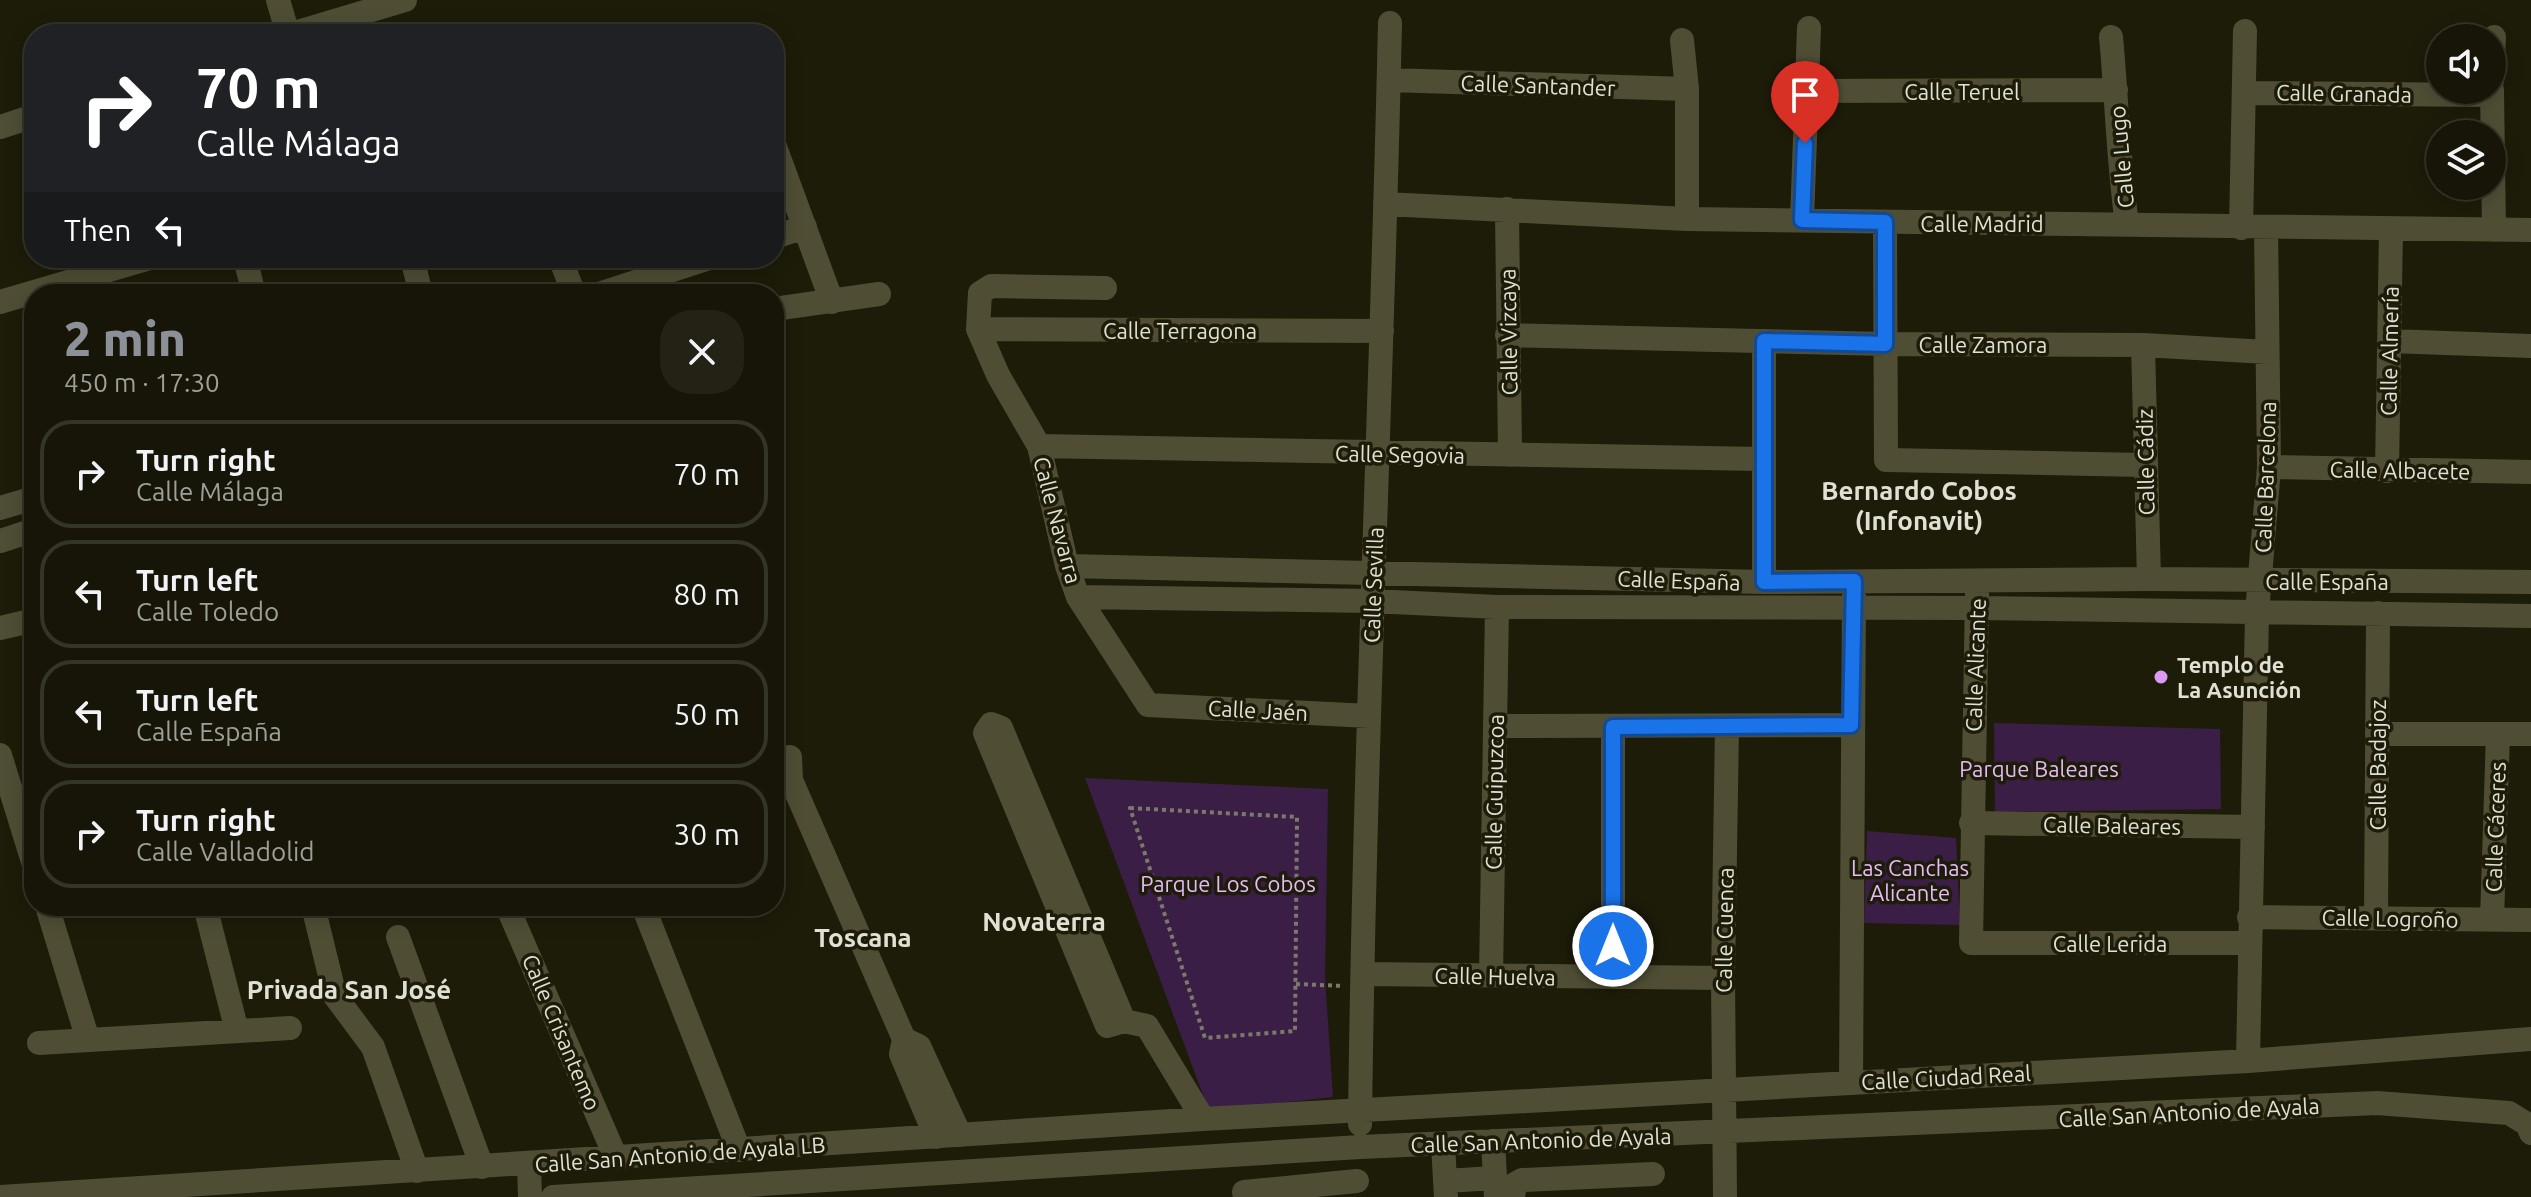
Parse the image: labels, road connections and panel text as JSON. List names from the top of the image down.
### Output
{
  "streets": {
    "street": [
      "Calle Santander",
      "Calle Teruel",
      "Calle Granada",
      "Calle Lugo",
      "Calle Madrid",
      "Calle Terragona",
      "Calle Vizcaya",
      "Calle Zamora",
      "Calle Almería",
      "Calle Segovia",
      "Calle Cádiz",
      "Calle Albacete",
      "Calle Barcelona",
      "Calle Navarra",
      "Calle España",
      "Calle Sevilla",
      "Calle Alicante",
      "Calle Jaén",
      "Calle Badajoz",
      "Calle Guipuzcoa",
      "Calle Baleares",
      "Calle Cáceres",
      "Calle Logroño",
      "Calle Cuenca",
      "Calle Lerida",
      "Calle Huelva",
      "Calle Crisantemo",
      "Calle Ciudad Real",
      "Calle San Antonio de Ayala",
      "Calle San Antonio de Ayala LB"
    ]
  },
  "crossings": [
    ["Calle Santander", "Calle Sevilla"],
    ["Calle Teruel", "Calle Lugo"],
    ["Calle Granada", "Calle Barcelona"],
    ["Calle Lugo", "Calle Madrid"],
    ["Calle Madrid", "Calle Vizcaya"],
    ["Calle Madrid", "Calle Almería"],
    ["Calle Madrid", "Calle Barcelona"],
    ["Calle Madrid", "Calle Sevilla"],
    ["Calle Terragona", "Calle Navarra"],
    ["Calle Terragona", "Calle Sevilla"],
    ["Calle Vizcaya", "Calle Zamora"],
    ["Calle Vizcaya", "Calle Segovia"],
    ["Calle Zamora", "Calle Cádiz"],
    ["Calle Zamora", "Calle Barcelona"],
    ["Calle Almería", "Calle Albacete"],
    ["Calle Segovia", "Calle Navarra"],
    ["Calle Segovia", "Calle Sevilla"],
    ["Calle Cádiz", "Calle España"],
    ["Calle Albacete", "Calle Barcelona"],
    ["Calle Barcelona", "Calle España"],
    ["Calle Barcelona", "Calle Baleares"],
    ["Calle Barcelona", "Calle Logroño"],
    ["Calle Barcelona", "Calle Lerida"],
    ["Calle Barcelona", "Calle Ciudad Real"],
    ["Calle Navarra", "Calle España"],
    ["Calle Navarra", "Calle Jaén"],
    ["Calle España", "Calle Sevilla"],
    ["Calle España", "Calle Alicante"],
    ["Calle España", "Calle Badajoz"],
    ["Calle España", "Calle Guipuzcoa"],
    ["Calle Sevilla", "Calle Jaén"],
    ["Calle Sevilla", "Calle Huelva"],
    ["Calle Sevilla", "Calle Ciudad Real"],
    ["Calle Sevilla", "Calle San Antonio de Ayala"],
    ["Calle Sevilla", "Calle San Antonio de Ayala LB"],
    ["Calle Alicante", "Calle Baleares"],
    ["Calle Alicante", "Calle Lerida"],
    ["Calle Badajoz", "Calle Logroño"],
    ["Calle Guipuzcoa", "Calle Huelva"],
    ["Calle Cáceres", "Calle Logroño"],
    ["Calle Cuenca", "Calle Huelva"],
    ["Calle Cuenca", "Calle Ciudad Real"],
    ["Calle Cuenca", "Calle San Antonio de Ayala"],
    ["Calle Crisantemo", "Calle San Antonio de Ayala LB"],
    ["Calle Ciudad Real", "Calle San Antonio de Ayala LB"]
  ],
  "districts": [
    "Bernardo Cobos (Infonavit)",
    "Novaterra",
    "Toscana",
    "Privada San José"
  ],
  "parks": ["Parque Baleares", "Las Canchas Alicante", "Parque Los Cobos"],
  "places": ["Templo de La Asunción"],
  "page": {
    "turn": ["70 m", "Calle Málaga"],
    "then": "Then",
    "heading": ["2 min", "450 m · 17:30"],
    "list": [
      {
        "name": "Turn right",
        "note": "Calle Málaga",
        "value": "70 m"
      },
      {
        "name": "Turn left",
        "note": "Calle Toledo",
        "value": "80 m"
      },
      {
        "name": "Turn left",
        "note": "Calle España",
        "value": "50 m"
      },
      {
        "name": "Turn right",
        "note": "Calle Valladolid",
        "value": "30 m"
      }
    ]
  }
}
